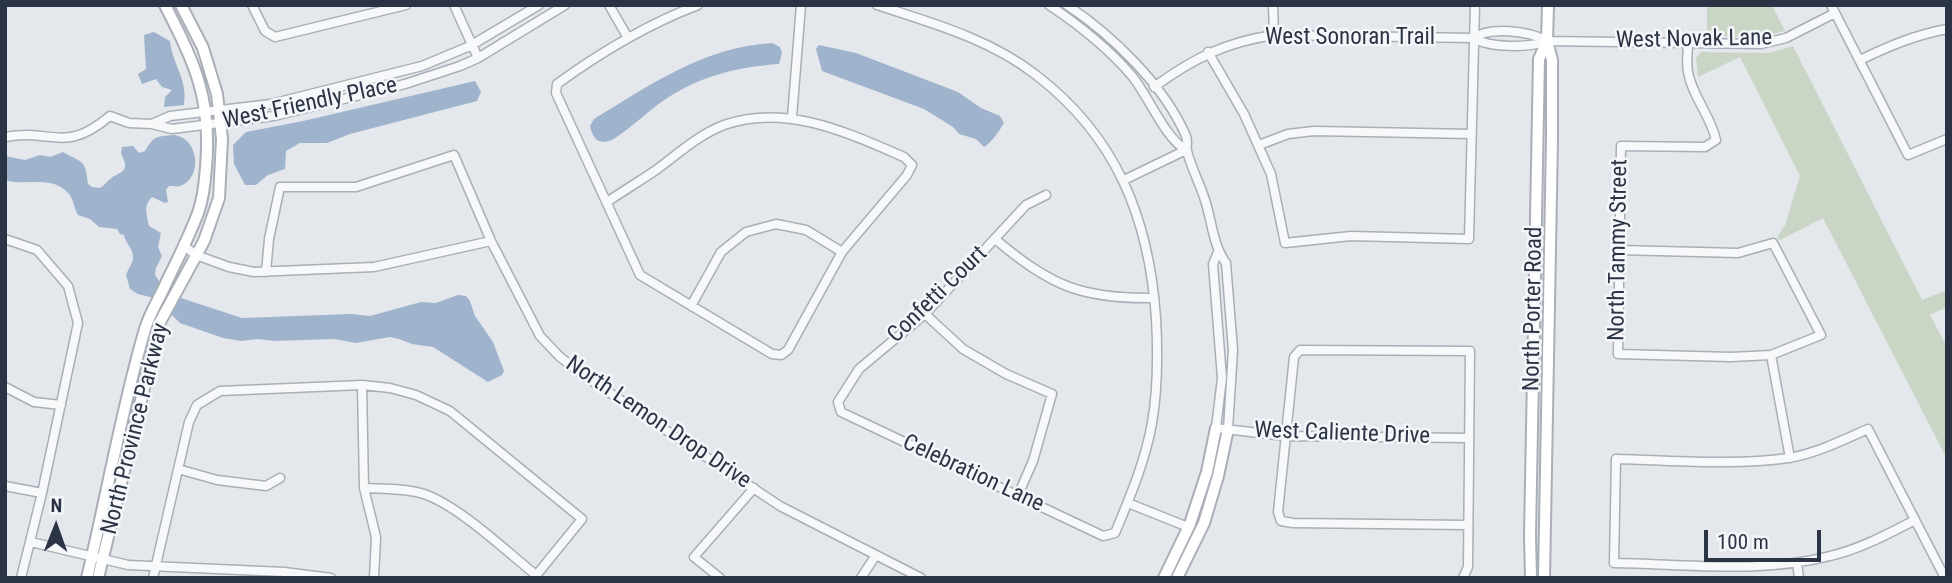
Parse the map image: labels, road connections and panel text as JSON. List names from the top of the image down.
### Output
{
  "streets": {
    "street": [
      "West Sonoran Trail",
      "West Novak Lane",
      "West Friendly Place",
      "North Tammy Street",
      "Confetti Court",
      "North Porter Road",
      "North Lemon Drop Drive",
      "North Province Parkway",
      "West Caliente Drive",
      "Celebration Lane"
    ]
  },
  "crossings": [
    ["West Sonoran Trail", "West Novak Lane"],
    ["West Sonoran Trail", "North Porter Road"],
    ["West Novak Lane", "North Tammy Street"],
    ["West Novak Lane", "North Porter Road"],
    ["West Friendly Place", "North Province Parkway"],
    ["Confetti Court", "Celebration Lane"]
  ],
  "scale_bar": "100 m",
  "north": "top"
}
